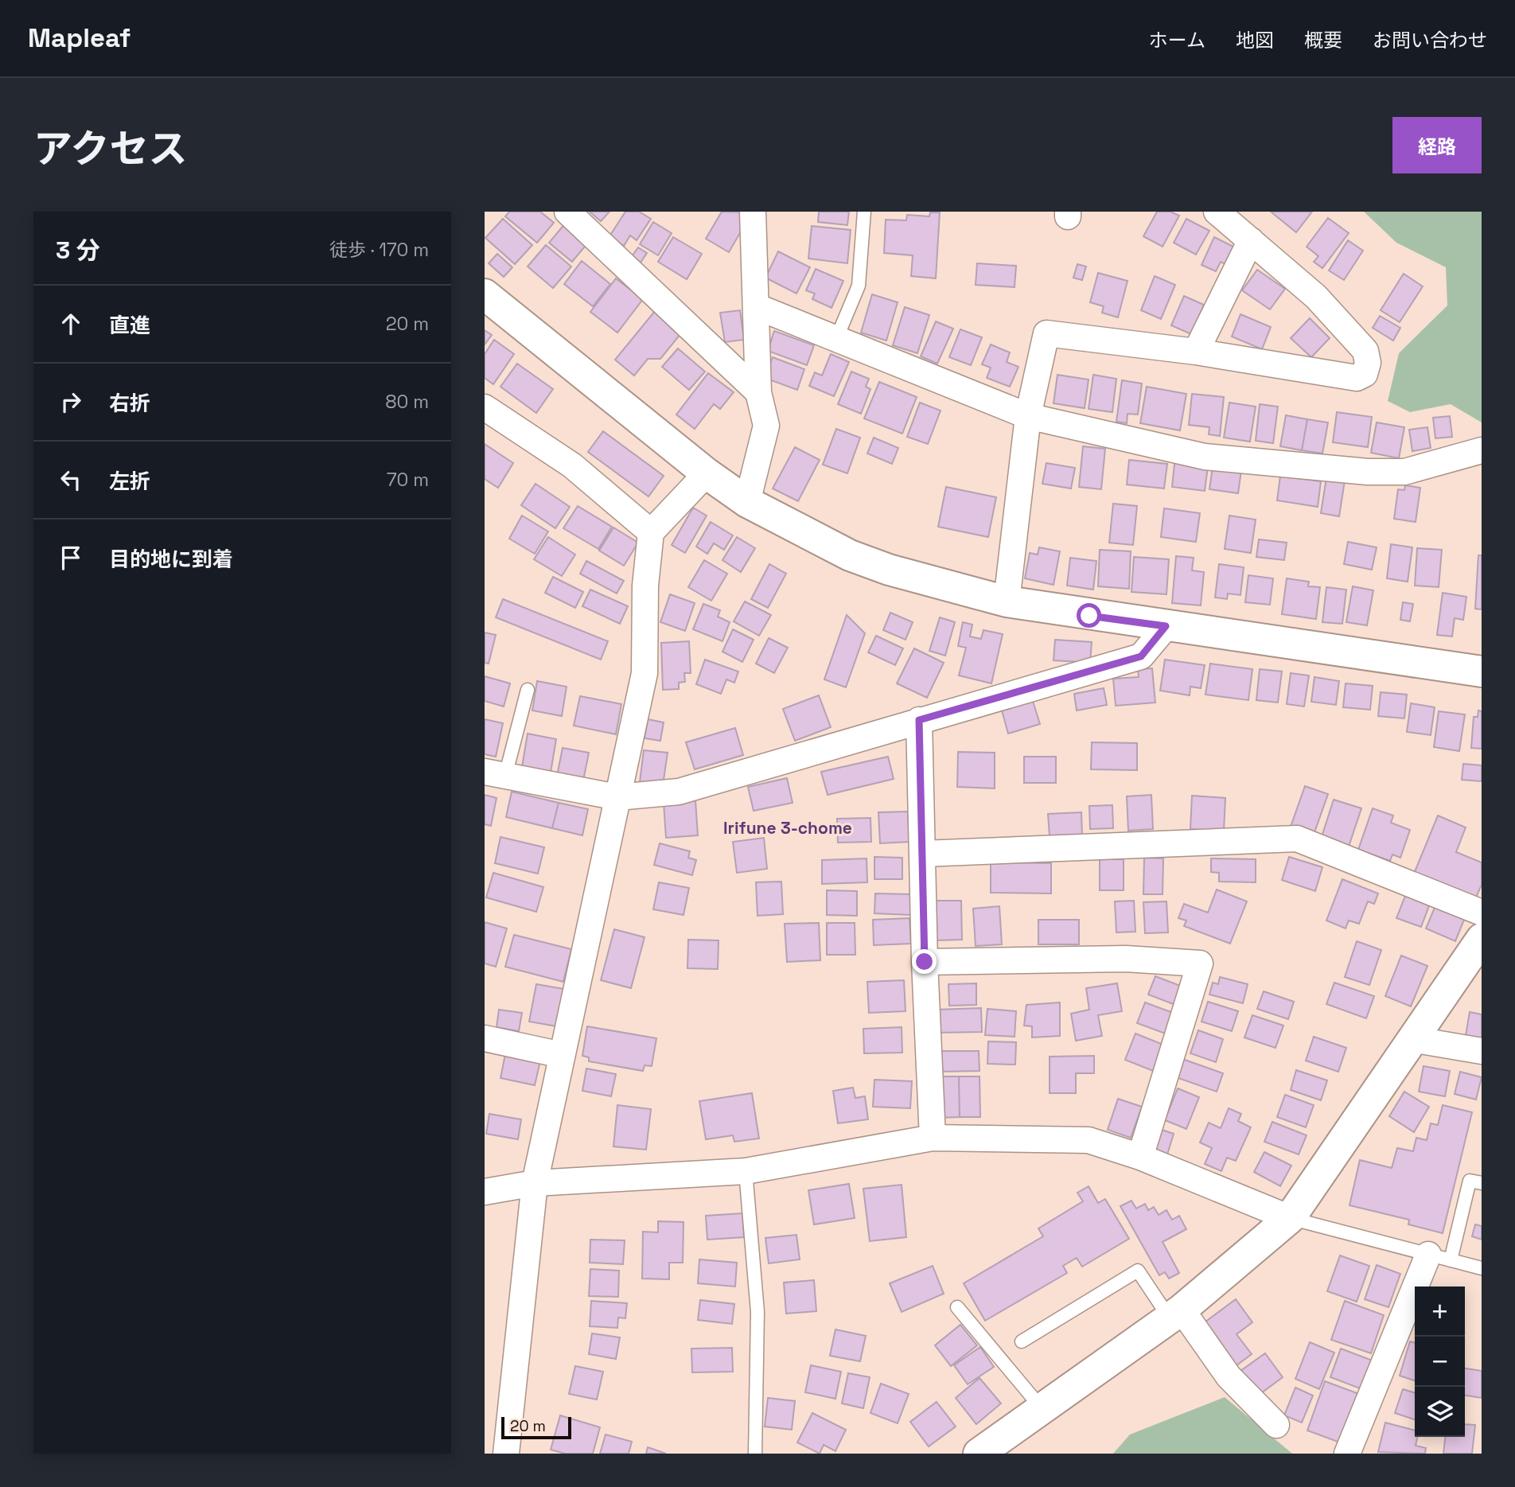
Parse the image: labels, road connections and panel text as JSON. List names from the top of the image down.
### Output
{
  "districts": ["Irifune 3-chome"],
  "scale_bar": "20 m",
  "page": {
    "header": "Mapleaf",
    "nav": [
      "ホーム",
      "地図",
      "概要",
      "お問い合わせ"
    ],
    "title": "アクセス",
    "buttons": "経路",
    "heading": ["3 分", "徒歩 · 170 m"],
    "list": [
      ["直進", "20 m"],
      ["右折", "80 m"],
      ["左折", "70 m"],
      "目的地に到着"
    ],
    "map_buttons": ["+", "−"],
    "scale": "20 m"
  }
}
